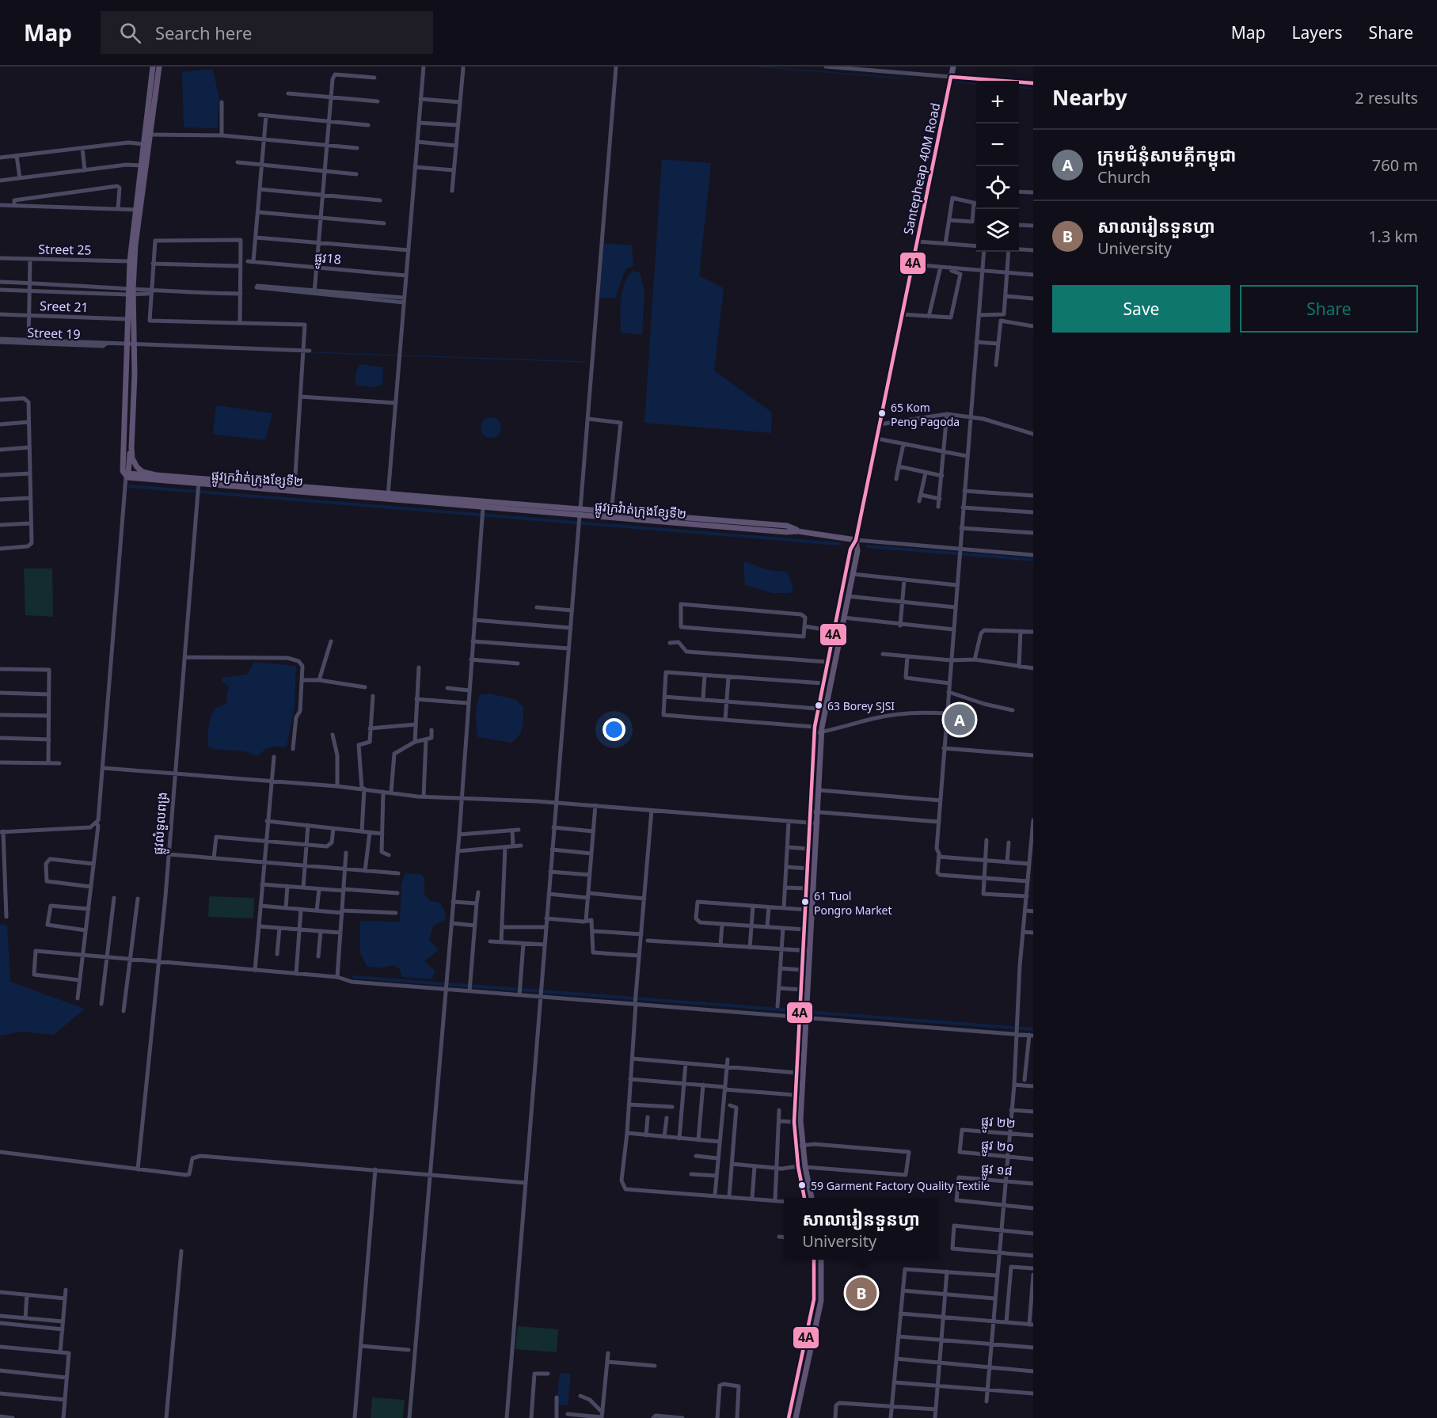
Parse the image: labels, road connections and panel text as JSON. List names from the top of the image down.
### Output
{
  "streets": {
    "main road": ["Santepheap 40M Road", "ផ្លូវក្រវ៉ាត់ក្រុងខ្សែទី២"],
    "street": [
      "Street 25",
      "ផ្លូវ18",
      "Sreet 21",
      "Street 19",
      "ផ្លូវលំទួលពង្រ",
      "ផ្លូវ ២២",
      "ផ្លូវ ២០",
      "ផ្លូវ ១៨"
    ]
  },
  "crossings": [
    ["Santepheap 40M Road", "ផ្លូវក្រវ៉ាត់ក្រុងខ្សែទី២"],
    ["Street 25", "ផ្លូវក្រវ៉ាត់ក្រុងខ្សែទី២"],
    ["Sreet 21", "ផ្លូវក្រវ៉ាត់ក្រុងខ្សែទី២"],
    ["Street 19", "ផ្លូវក្រវ៉ាត់ក្រុងខ្សែទី២"],
    ["ផ្លូវក្រវ៉ាត់ក្រុងខ្សែទី២", "ផ្លូវលំទួលពង្រ"],
    ["ផ្លូវ ២២", "ផ្លូវ ២០"]
  ],
  "places": [
    "65 Kom Peng Pagoda",
    "63 Borey SJSI",
    "61 Tuol Pongro Market",
    "59 Garment Factory Quality Textile"
  ],
  "lines": ["transit line 4A"],
  "page": {
    "header": "Map",
    "search": "Search here",
    "nav": ["Map", "Layers", "Share"],
    "heading": ["Nearby", "2 results"],
    "map_buttons": ["+", "−"],
    "list": [
      {
        "mark": "A",
        "name": "ក្រុមជំនុំសាមគ្គីកម្ពុជា",
        "note": "Church",
        "value": "760 m"
      },
      {
        "mark": "B",
        "name": "សាលារៀនទួនហ្វា",
        "note": "University",
        "value": "1.3 km"
      }
    ],
    "buttons": ["Save", "Share"],
    "pins": ["A", "B"],
    "popup": ["សាលារៀនទួនហ្វា", "University"]
  }
}
